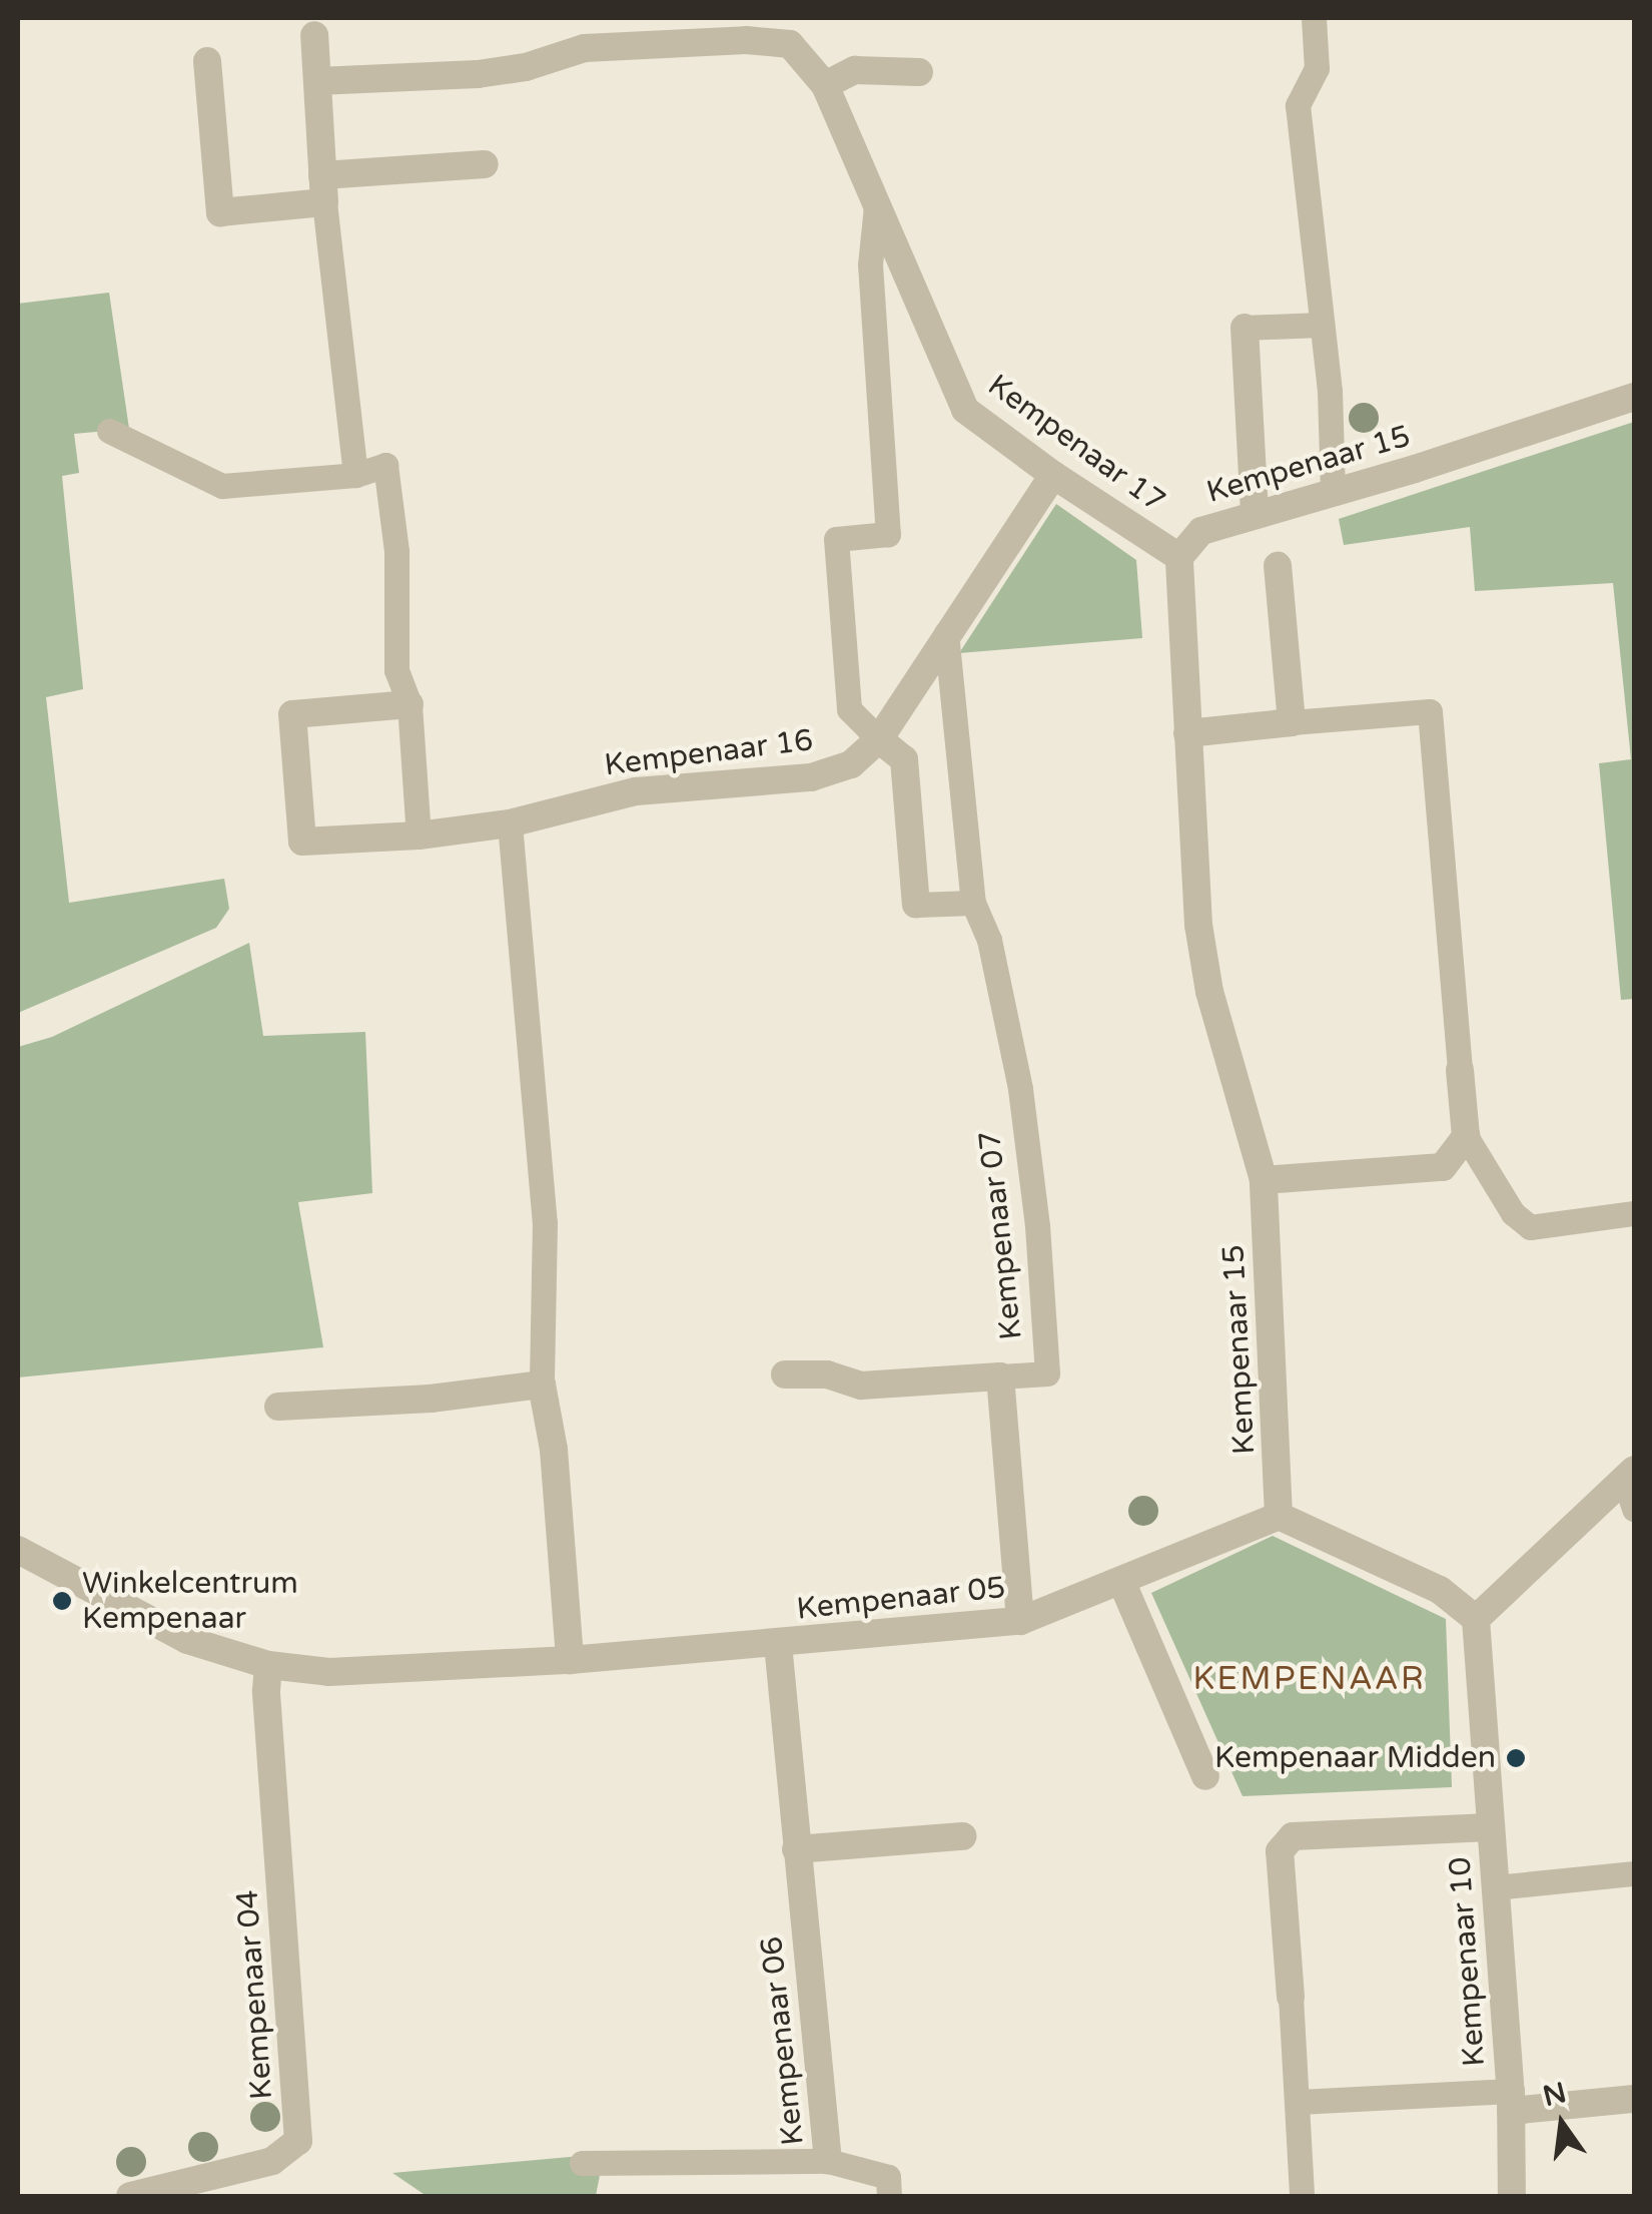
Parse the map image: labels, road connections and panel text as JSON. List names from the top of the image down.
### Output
{
  "streets": {
    "street": [
      "Kempenaar 17",
      "Kempenaar 15",
      "Kempenaar 16",
      "Kempenaar 07",
      "Kempenaar 05",
      "Kempenaar 10",
      "Kempenaar 04",
      "Kempenaar 06"
    ]
  },
  "crossings": [
    ["Kempenaar 17", "Kempenaar 15"],
    ["Kempenaar 17", "Kempenaar 16"],
    ["Kempenaar 15", "Kempenaar 05"],
    ["Kempenaar 16", "Kempenaar 07"],
    ["Kempenaar 07", "Kempenaar 05"],
    ["Kempenaar 05", "Kempenaar 04"],
    ["Kempenaar 05", "Kempenaar 06"]
  ],
  "districts": ["KEMPENAAR"],
  "places": ["Winkelcentrum Kempenaar", "Kempenaar Midden"],
  "north": "top"
}
